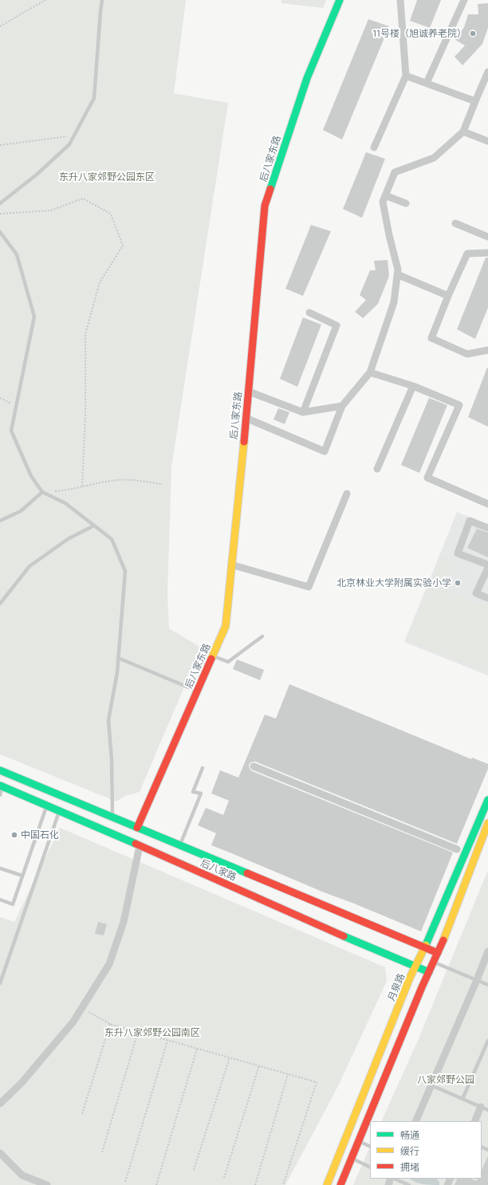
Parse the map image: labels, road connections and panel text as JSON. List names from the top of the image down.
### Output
{
  "streets": {
    "main road": ["后八家东路", "后八家路", "月泉路"]
  },
  "crossings": [
    ["后八家东路", "后八家路"],
    ["后八家路", "月泉路"]
  ],
  "parks": ["东升八家郊野公园东区", "东升八家郊野公园南区", "八家郊野公园"],
  "places": ["11号楼（旭诚养老院）", "北京林业大学附属实验小学", "中国石化"],
  "legend": ["畅通", "缓行", "拥堵"]
}
